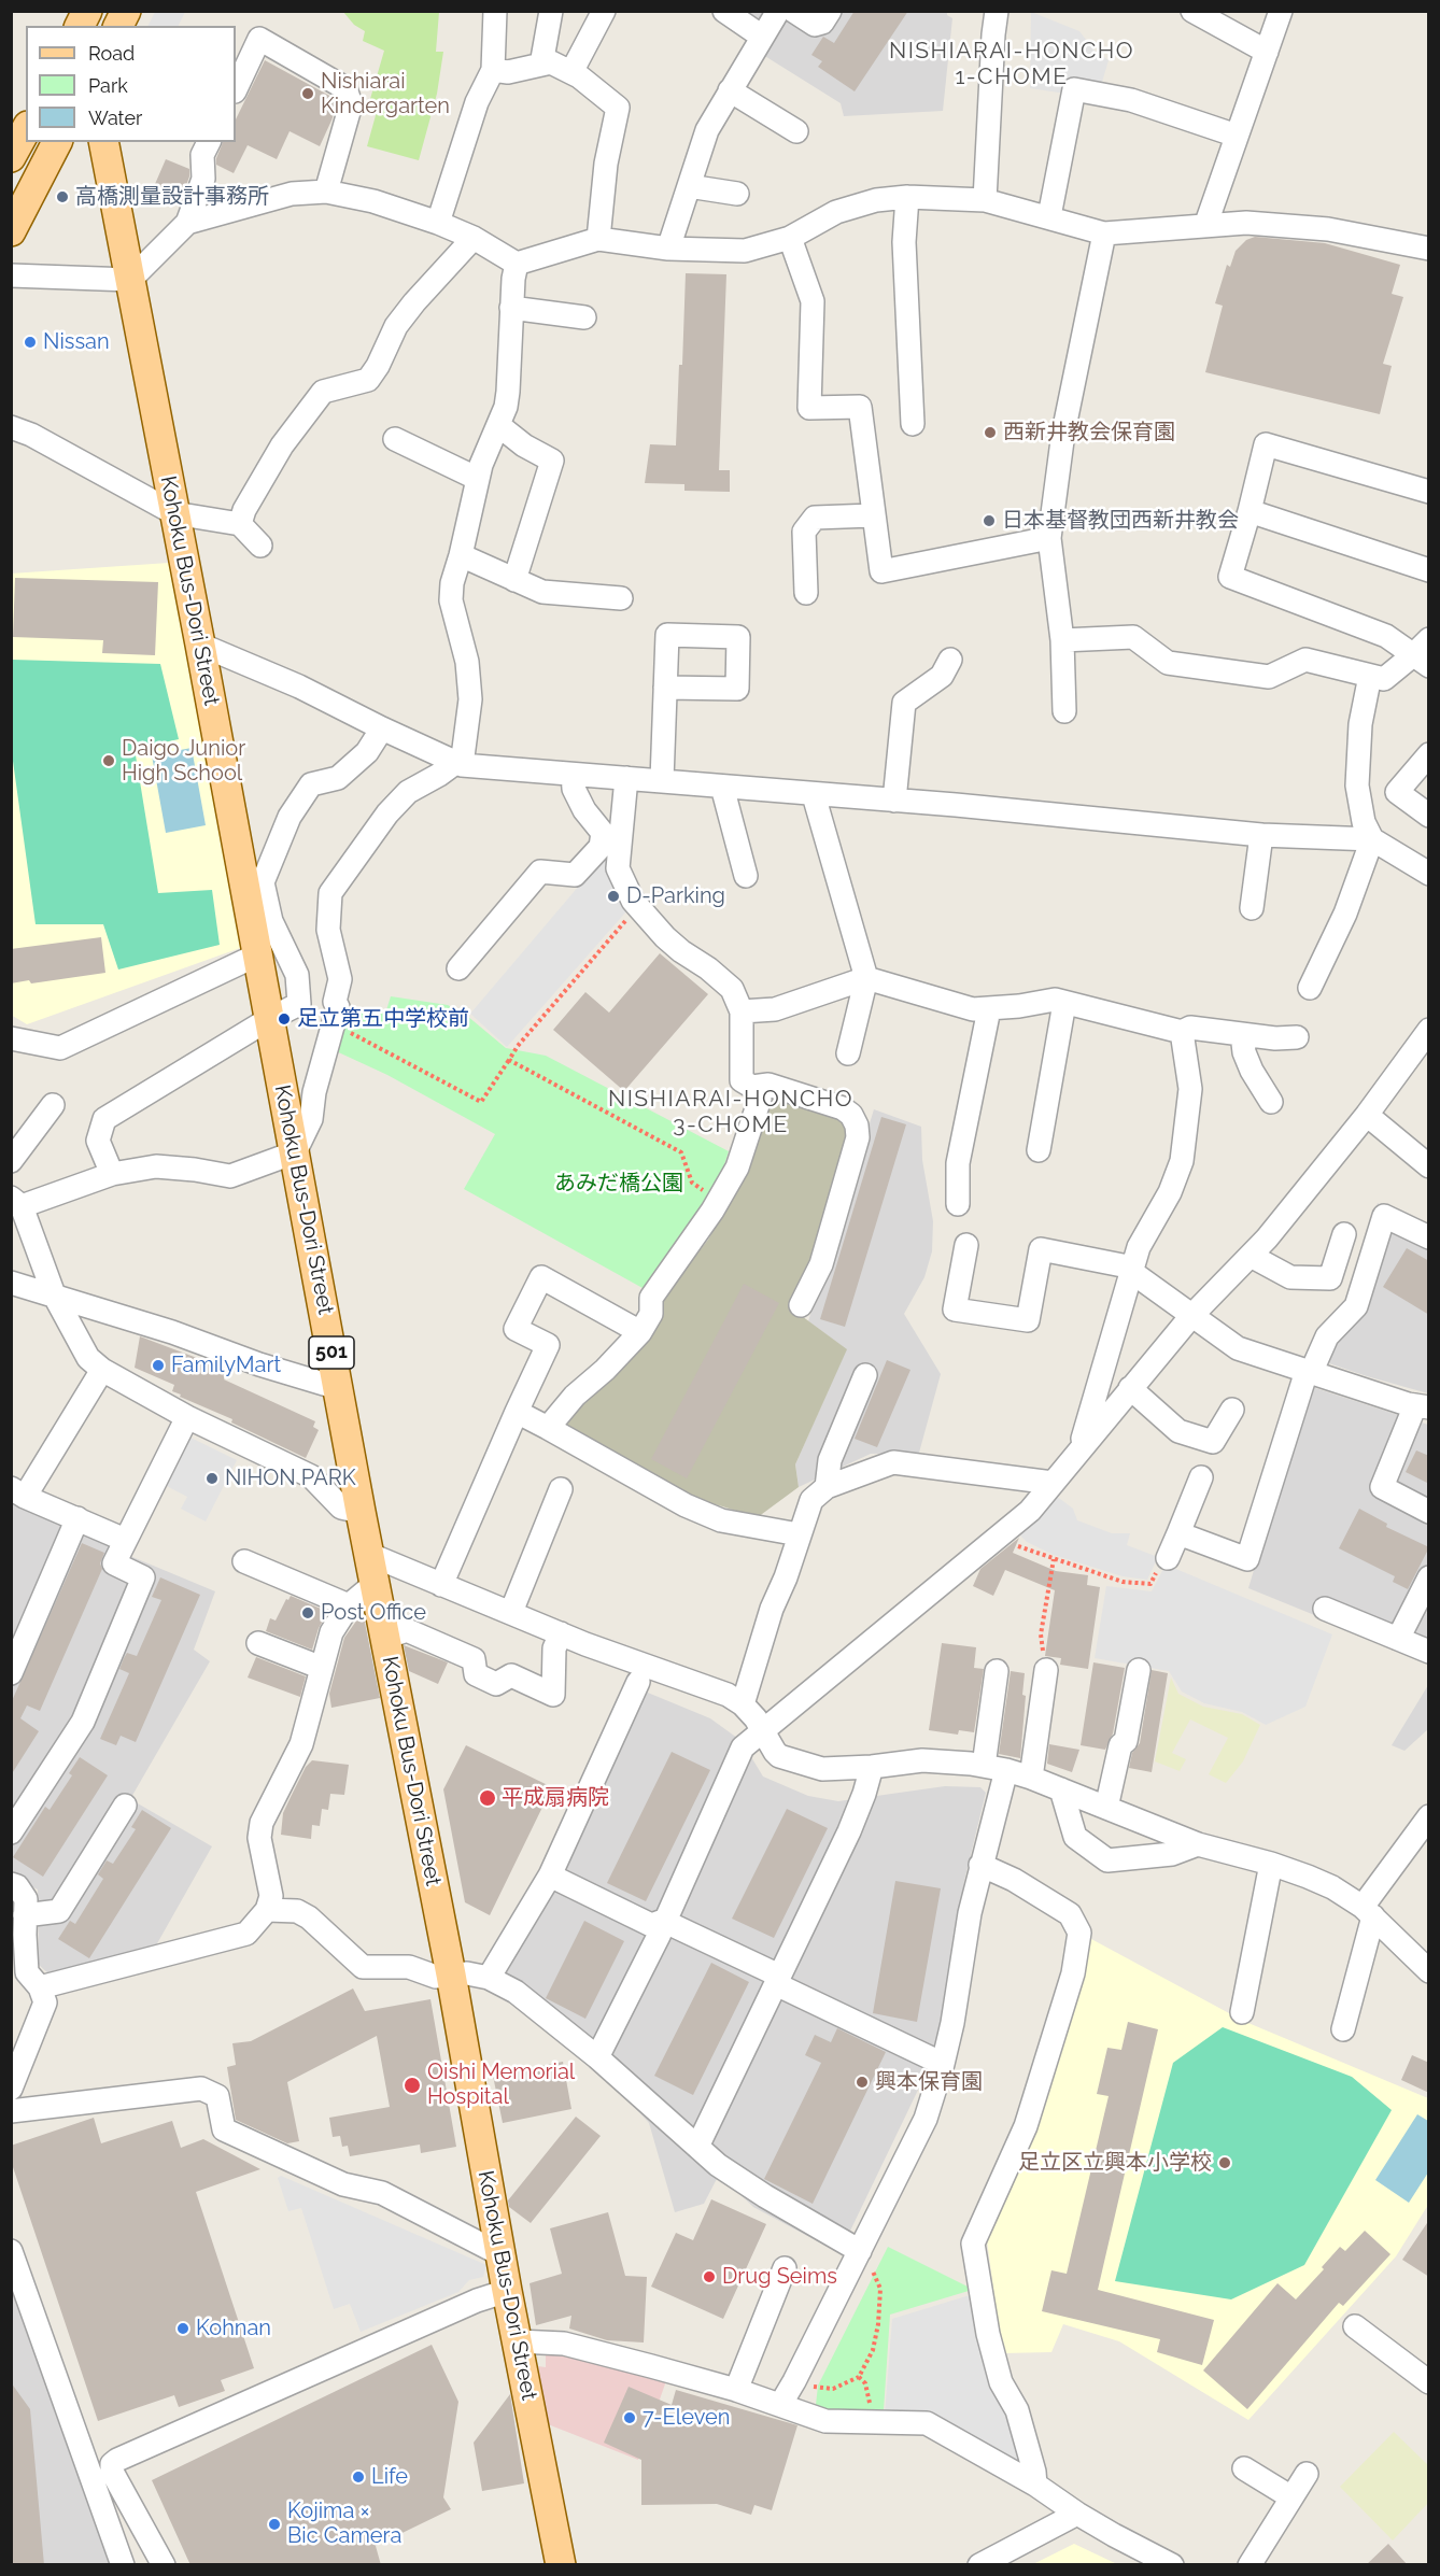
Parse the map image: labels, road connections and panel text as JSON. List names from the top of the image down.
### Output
{
  "streets": {
    "main road": ["Kohoku Bus-Dori Street", "501"]
  },
  "districts": ["NISHIARAI-HONCHO 1-CHOME", "NISHIARAI-HONCHO 3-CHOME"],
  "parks": ["あみだ橋公園"],
  "places": [
    "Nishiarai Kindergarten",
    "高橋測量設計事務所",
    "Nissan",
    "西新井教会保育園",
    "日本基督教団西新井教会",
    "Daigo Junior High School",
    "D-Parking",
    "足立第五中学校前",
    "FamilyMart",
    "NIHON PARK",
    "Post Office",
    "平成扇病院",
    "興本保育園",
    "Oishi Memorial Hospital",
    "足立区立興本小学校",
    "Drug Seims",
    "Kohnan",
    "7-Eleven",
    "Life",
    "Kojima × Bic Camera"
  ],
  "legend": ["Road", "Park", "Water"]
}
